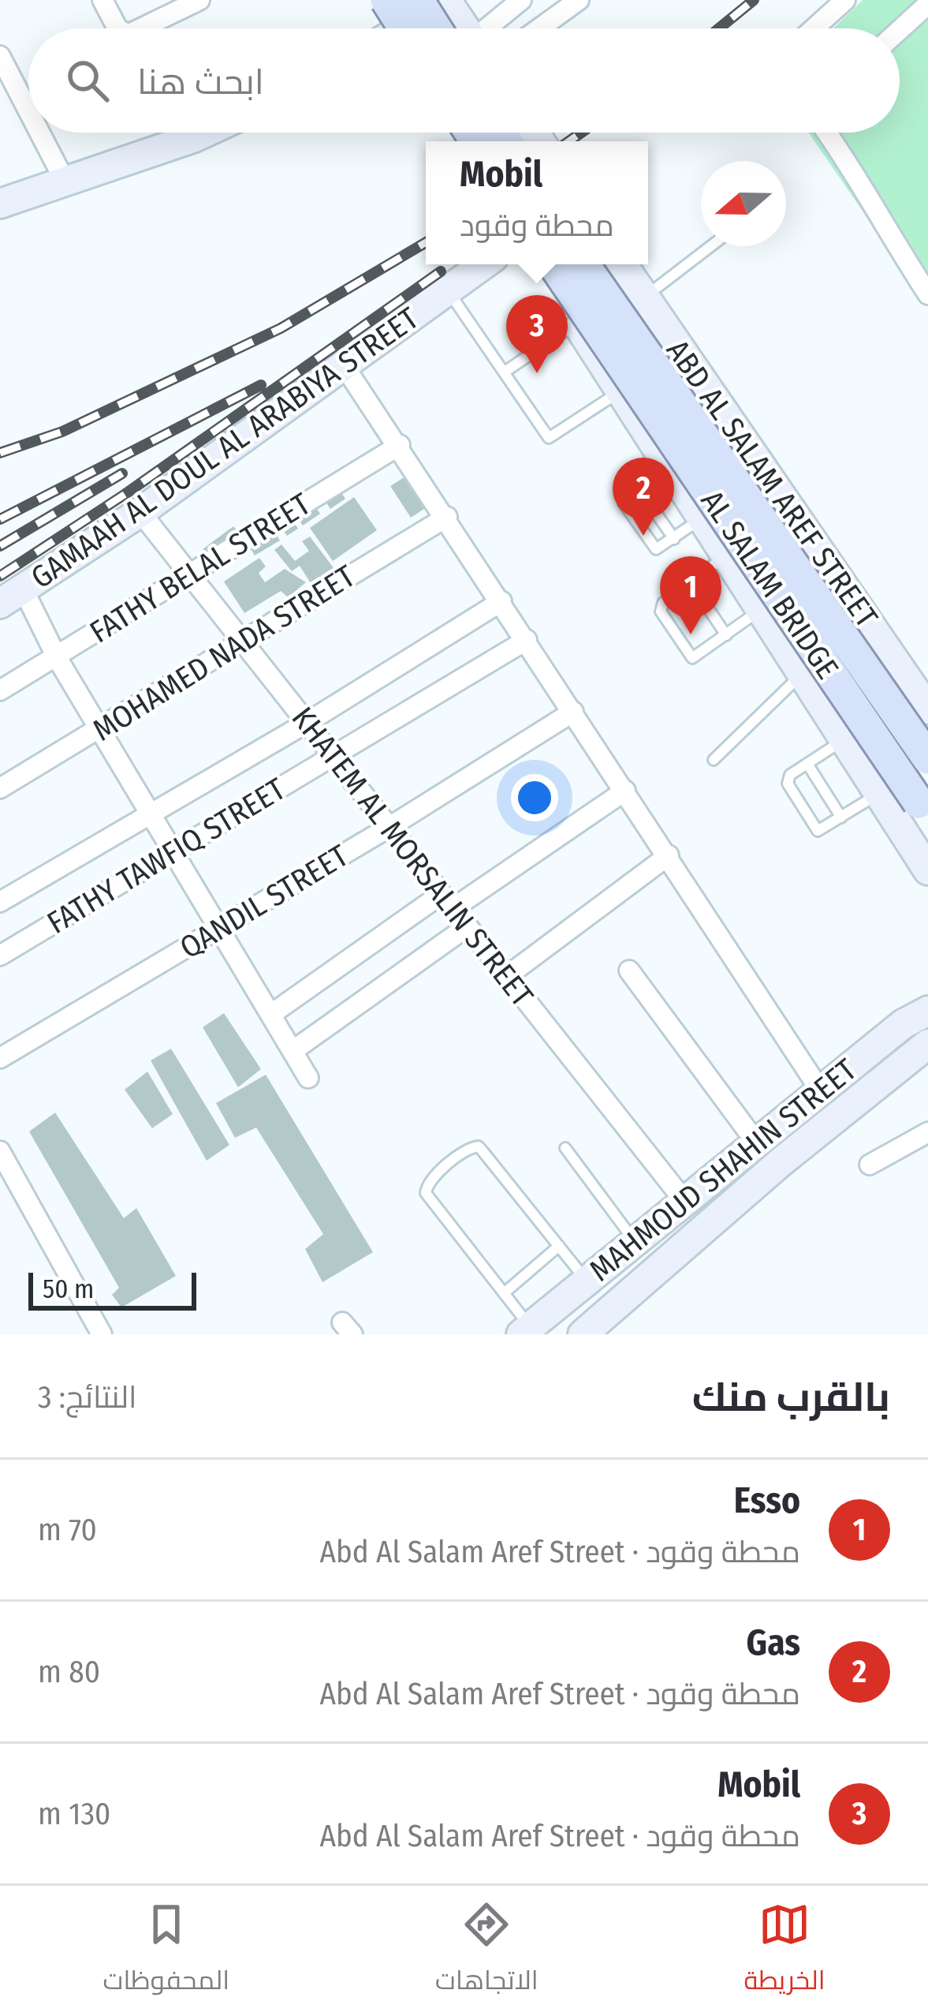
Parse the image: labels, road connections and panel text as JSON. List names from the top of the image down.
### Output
{
  "streets": {
    "main road": [
      "GAMAAH AL DOUL AL ARABIYA STREET",
      "ABD AL SALAM AREF STREET",
      "AL SALAM BRIDGE",
      "MAHMOUD SHAHIN STREET"
    ],
    "street": [
      "FATHY BELAL STREET",
      "MOHAMED NADA STREET",
      "FATHY TAWFIQ STREET",
      "KHATEM AL MORSALIN STREET",
      "QANDIL STREET"
    ]
  },
  "crossings": [
    ["GAMAAH AL DOUL AL ARABIYA STREET", "KHATEM AL MORSALIN STREET"],
    ["FATHY BELAL STREET", "KHATEM AL MORSALIN STREET"],
    ["MOHAMED NADA STREET", "KHATEM AL MORSALIN STREET"],
    ["FATHY TAWFIQ STREET", "KHATEM AL MORSALIN STREET"],
    ["KHATEM AL MORSALIN STREET", "QANDIL STREET"],
    ["KHATEM AL MORSALIN STREET", "MAHMOUD SHAHIN STREET"]
  ],
  "scale_bar": "50 m",
  "north": "left",
  "page": {
    "search": "ابحث هنا",
    "popup": ["Mobil", "محطة وقود"],
    "pins": ["3", "2", "1"],
    "scale": "50 m",
    "heading": ["بالقرب منك", "النتائج: 3"],
    "list": [
      {
        "mark": "1",
        "name": "Esso",
        "note": "محطة وقود · Abd Al Salam Aref Street",
        "value": "70 m"
      },
      {
        "mark": "2",
        "name": "Gas",
        "note": "محطة وقود · Abd Al Salam Aref Street",
        "value": "80 m"
      },
      {
        "mark": "3",
        "name": "Mobil",
        "note": "محطة وقود · Abd Al Salam Aref Street",
        "value": "130 m"
      }
    ],
    "nav": ["الخريطة", "الاتجاهات", "المحفوظات"]
  }
}
